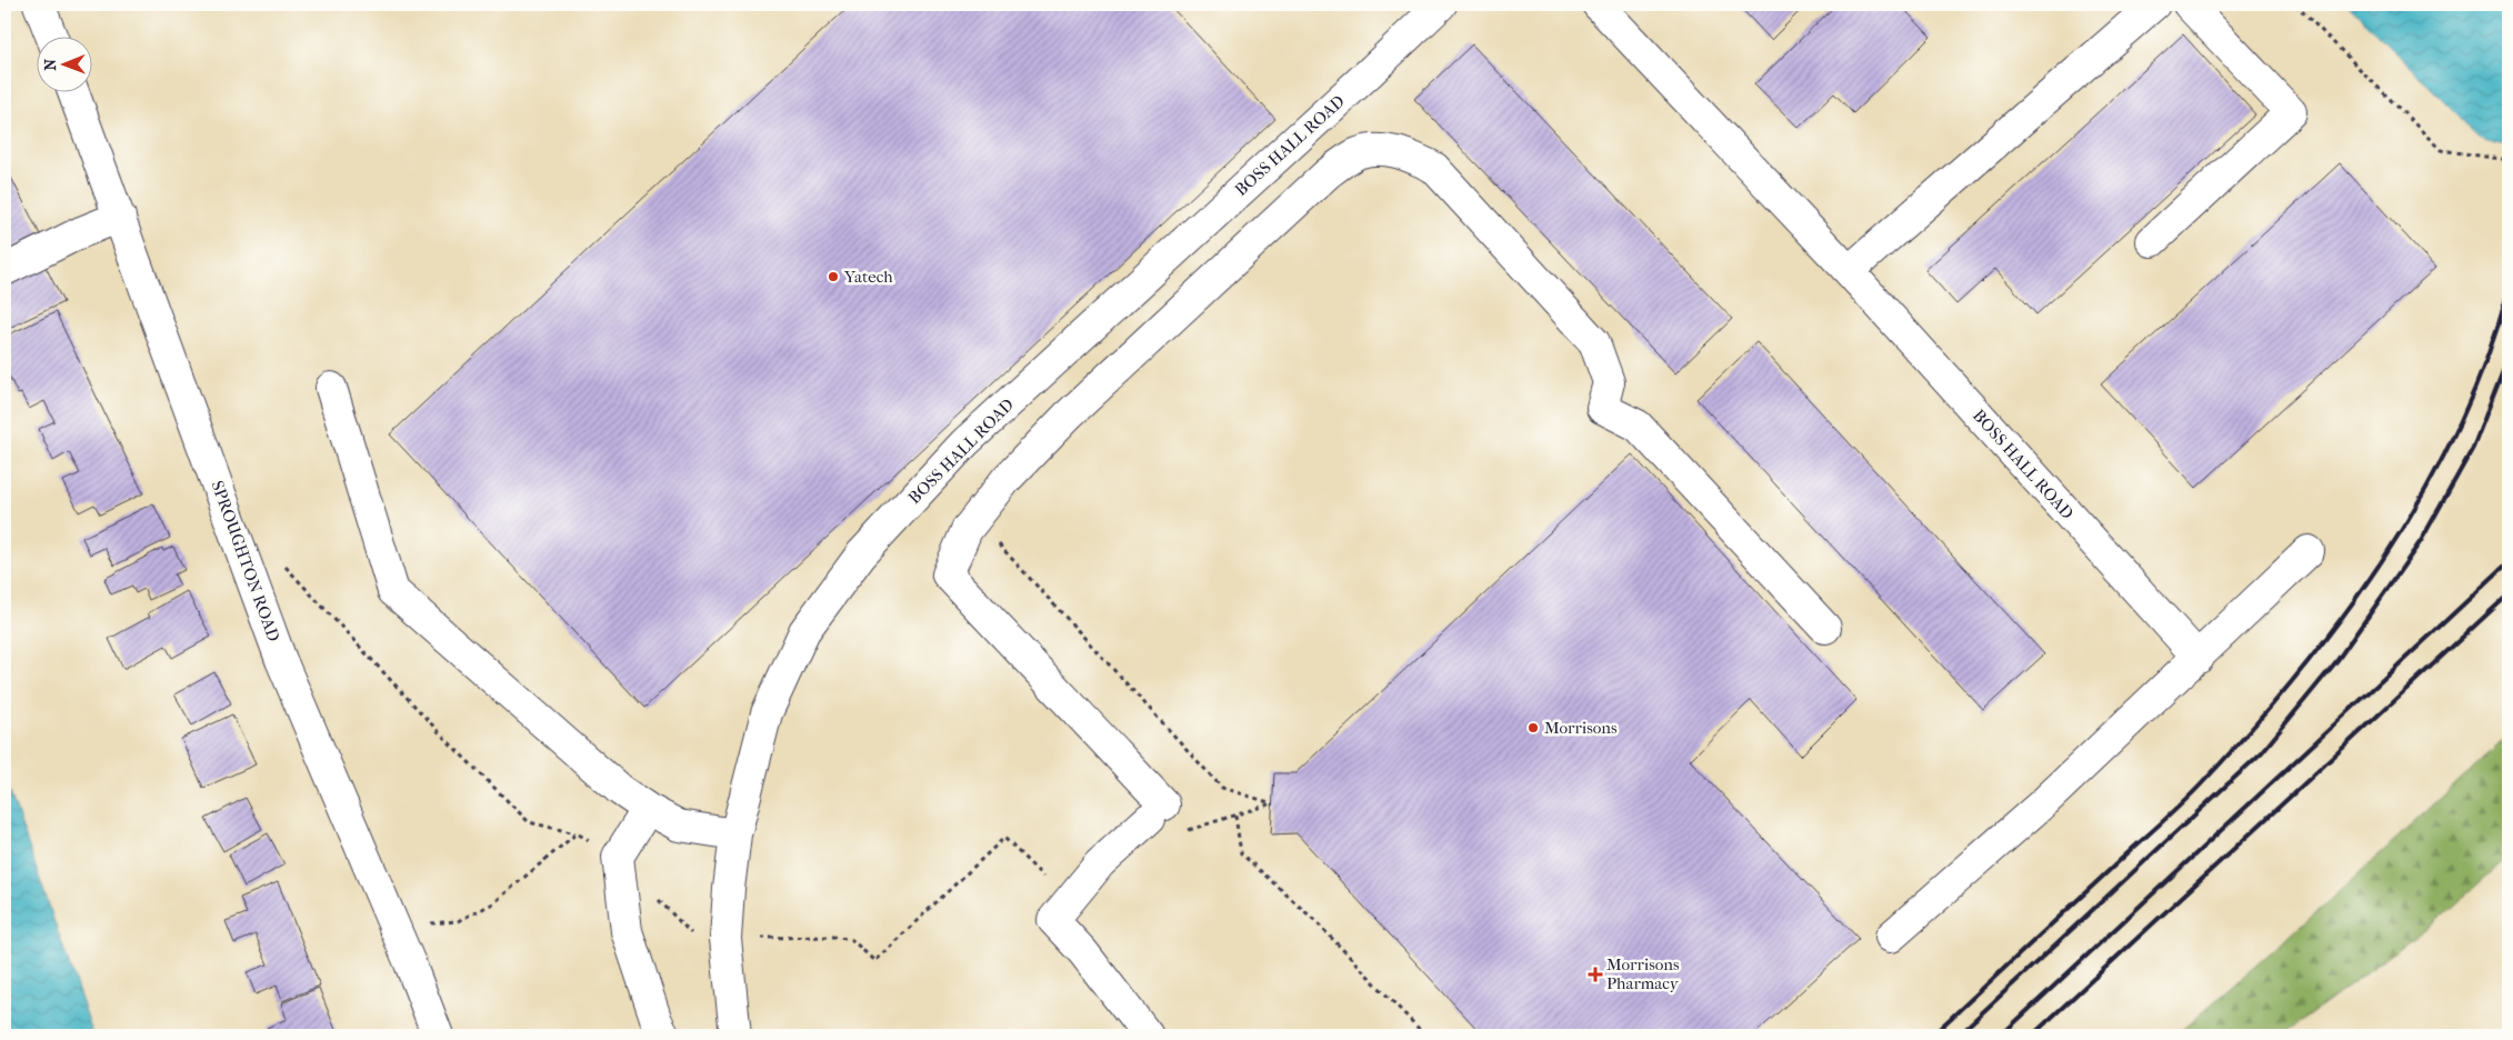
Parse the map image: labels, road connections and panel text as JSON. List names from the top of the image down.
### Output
{
  "streets": {
    "street": ["BOSS HALL ROAD", "SPROUGHTON ROAD"]
  },
  "places": {
    "other": ["Yatech", "Morrisons"],
    "health": ["Morrisons Pharmacy"]
  },
  "north": "left"
}
